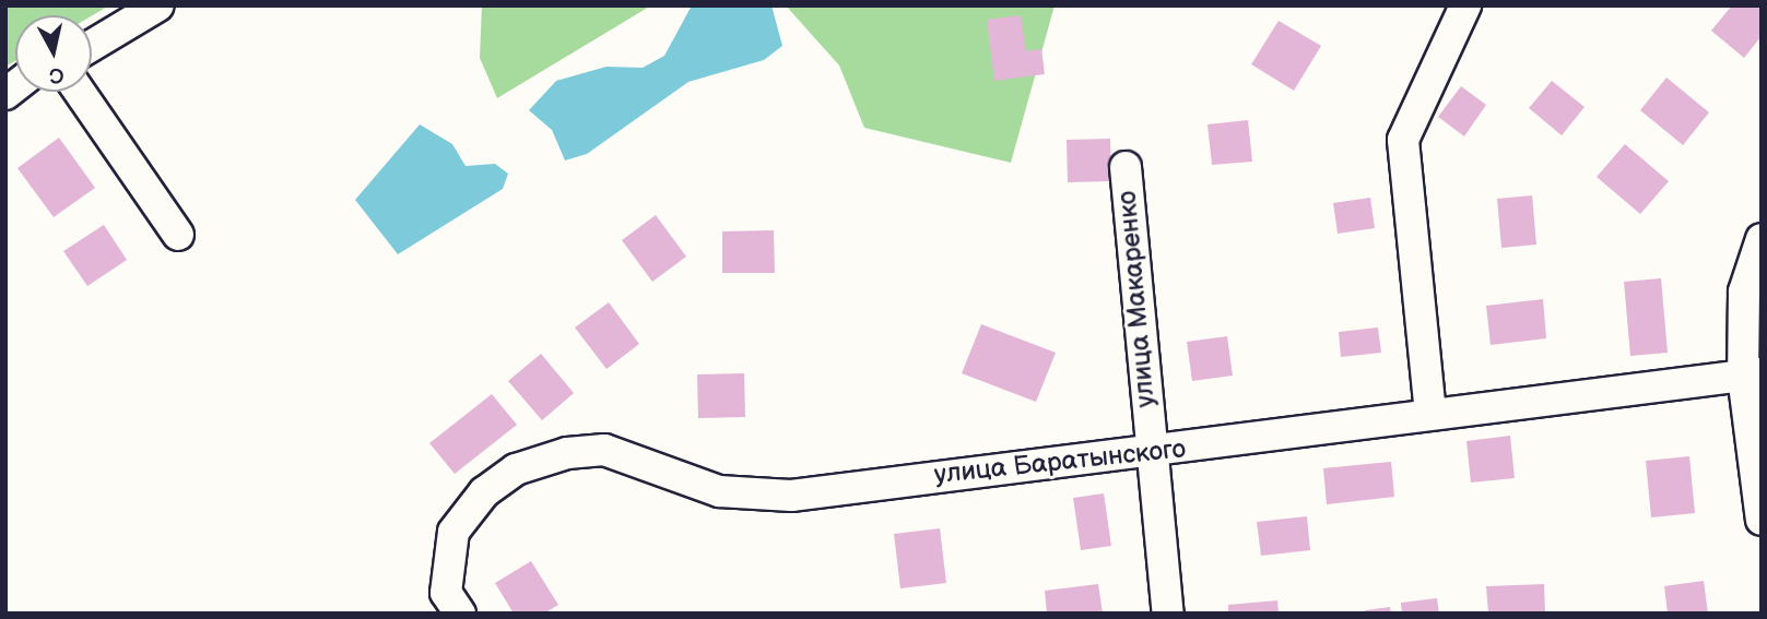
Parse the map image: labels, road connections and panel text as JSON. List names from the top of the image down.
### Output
{
  "streets": {
    "street": ["улица Макаренко", "улица Баратынского"]
  },
  "crossings": [
    ["улица Макаренко", "улица Баратынского"]
  ],
  "north": "bottom"
}
